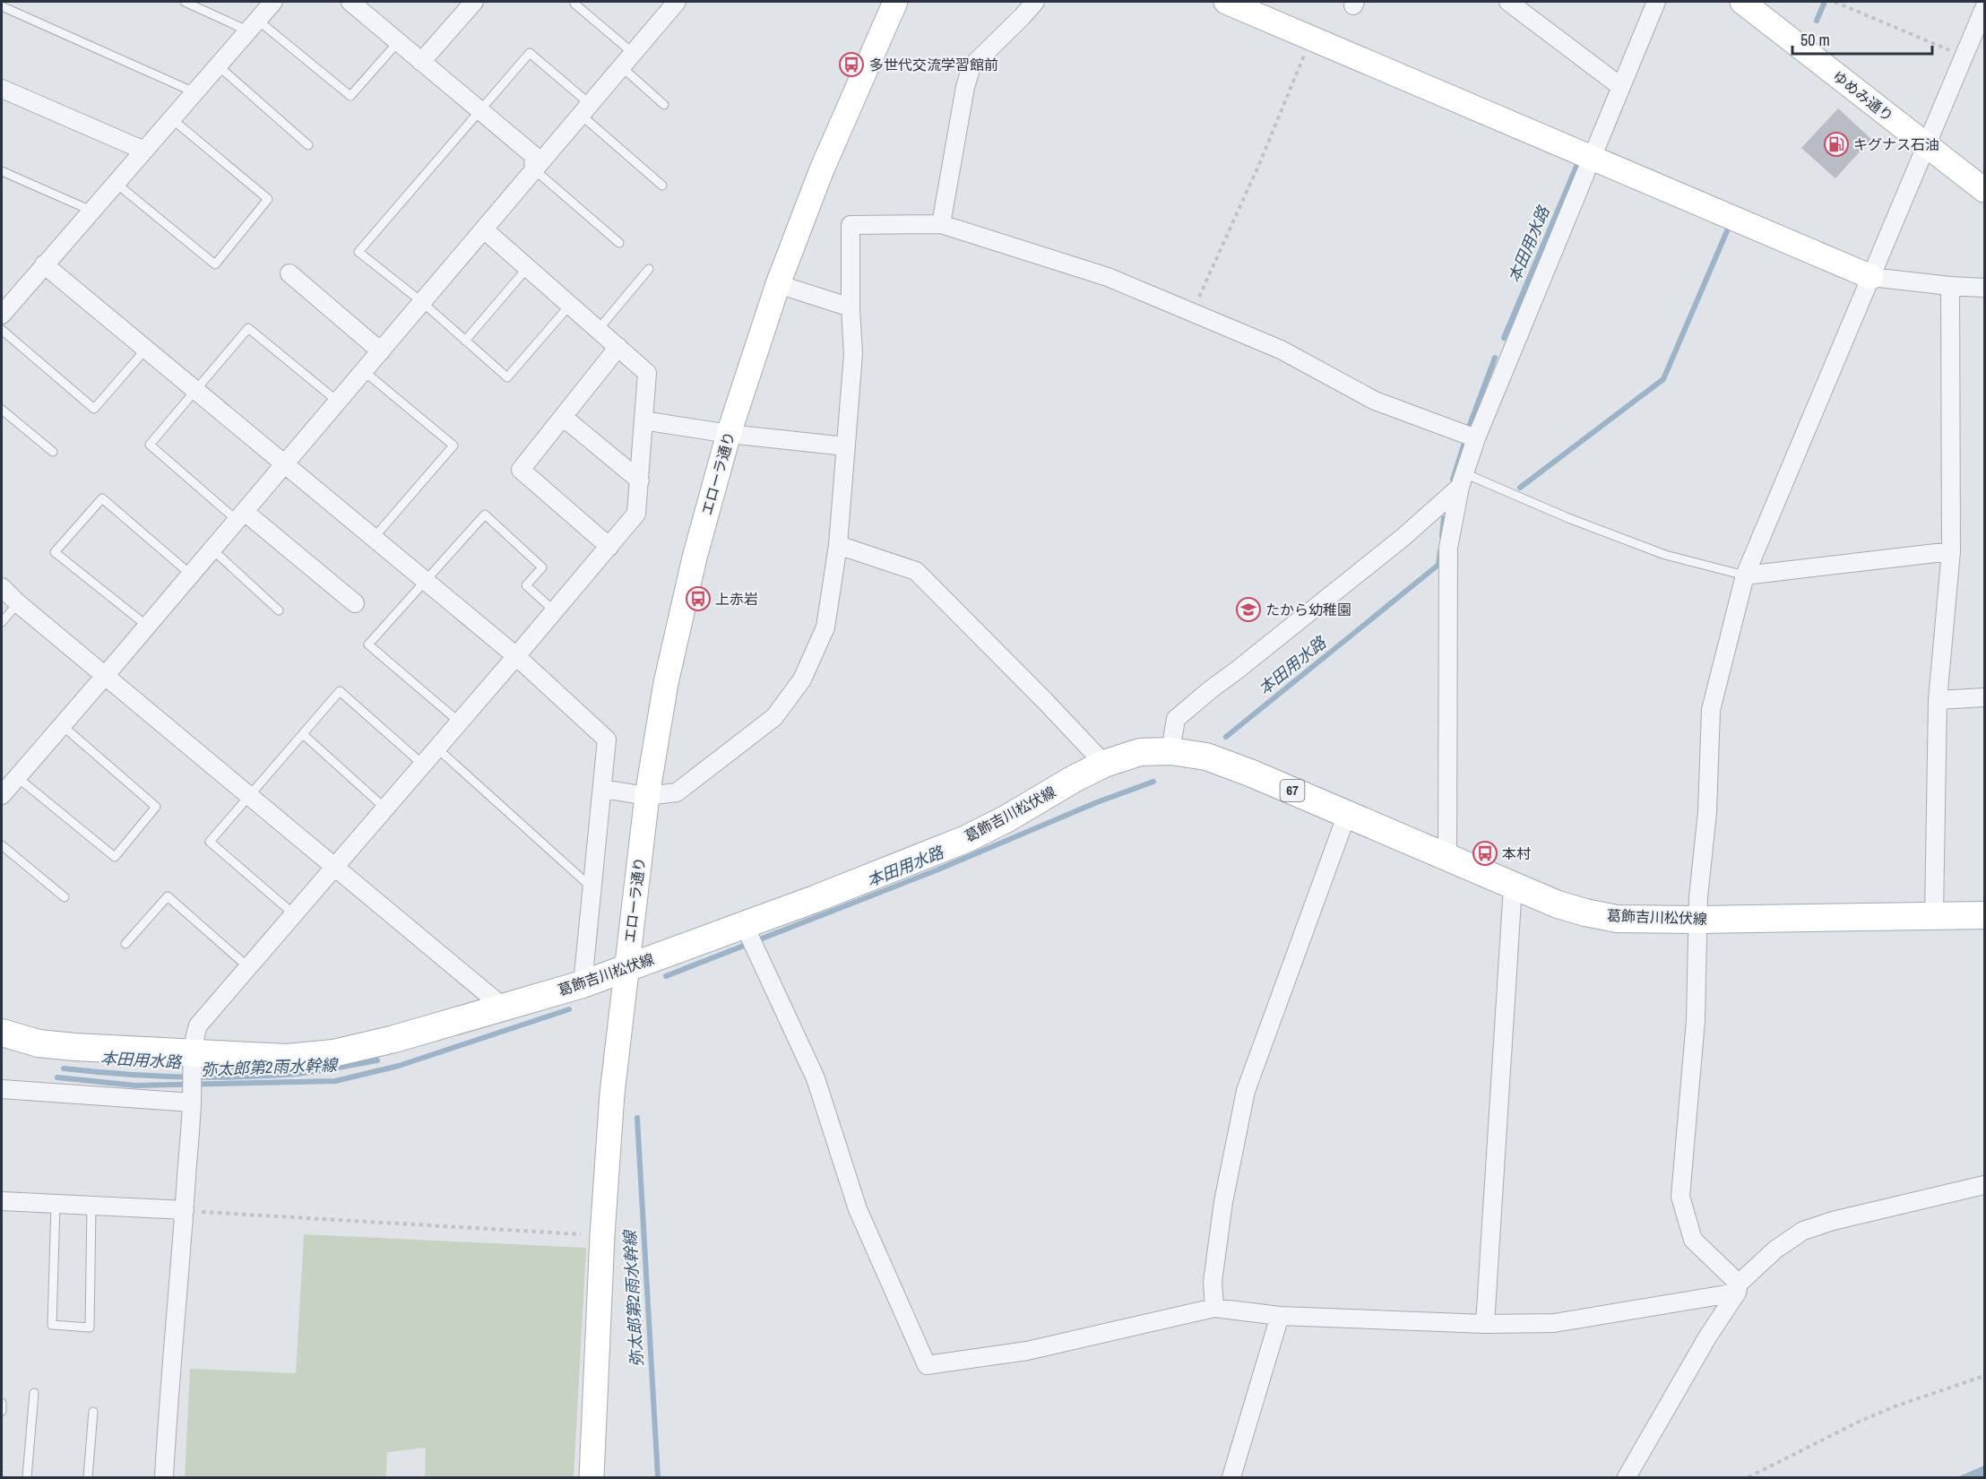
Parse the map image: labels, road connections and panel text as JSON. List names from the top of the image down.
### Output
{
  "streets": {
    "main road": ["67", "葛飾吉川松伏線"],
    "street": ["ゆめみ通り", "エローラ通り"]
  },
  "crossings": [
    ["エローラ通り", "葛飾吉川松伏線"]
  ],
  "water": ["本田用水路", "弥太郎第2雨水幹線"],
  "places": {
    "bus stop": ["多世代交流学習館前", "上赤岩", "本村"],
    "fuel station": ["キグナス石油"],
    "school or university": ["たから幼稚園"]
  },
  "scale_bar": "50 m"
}
